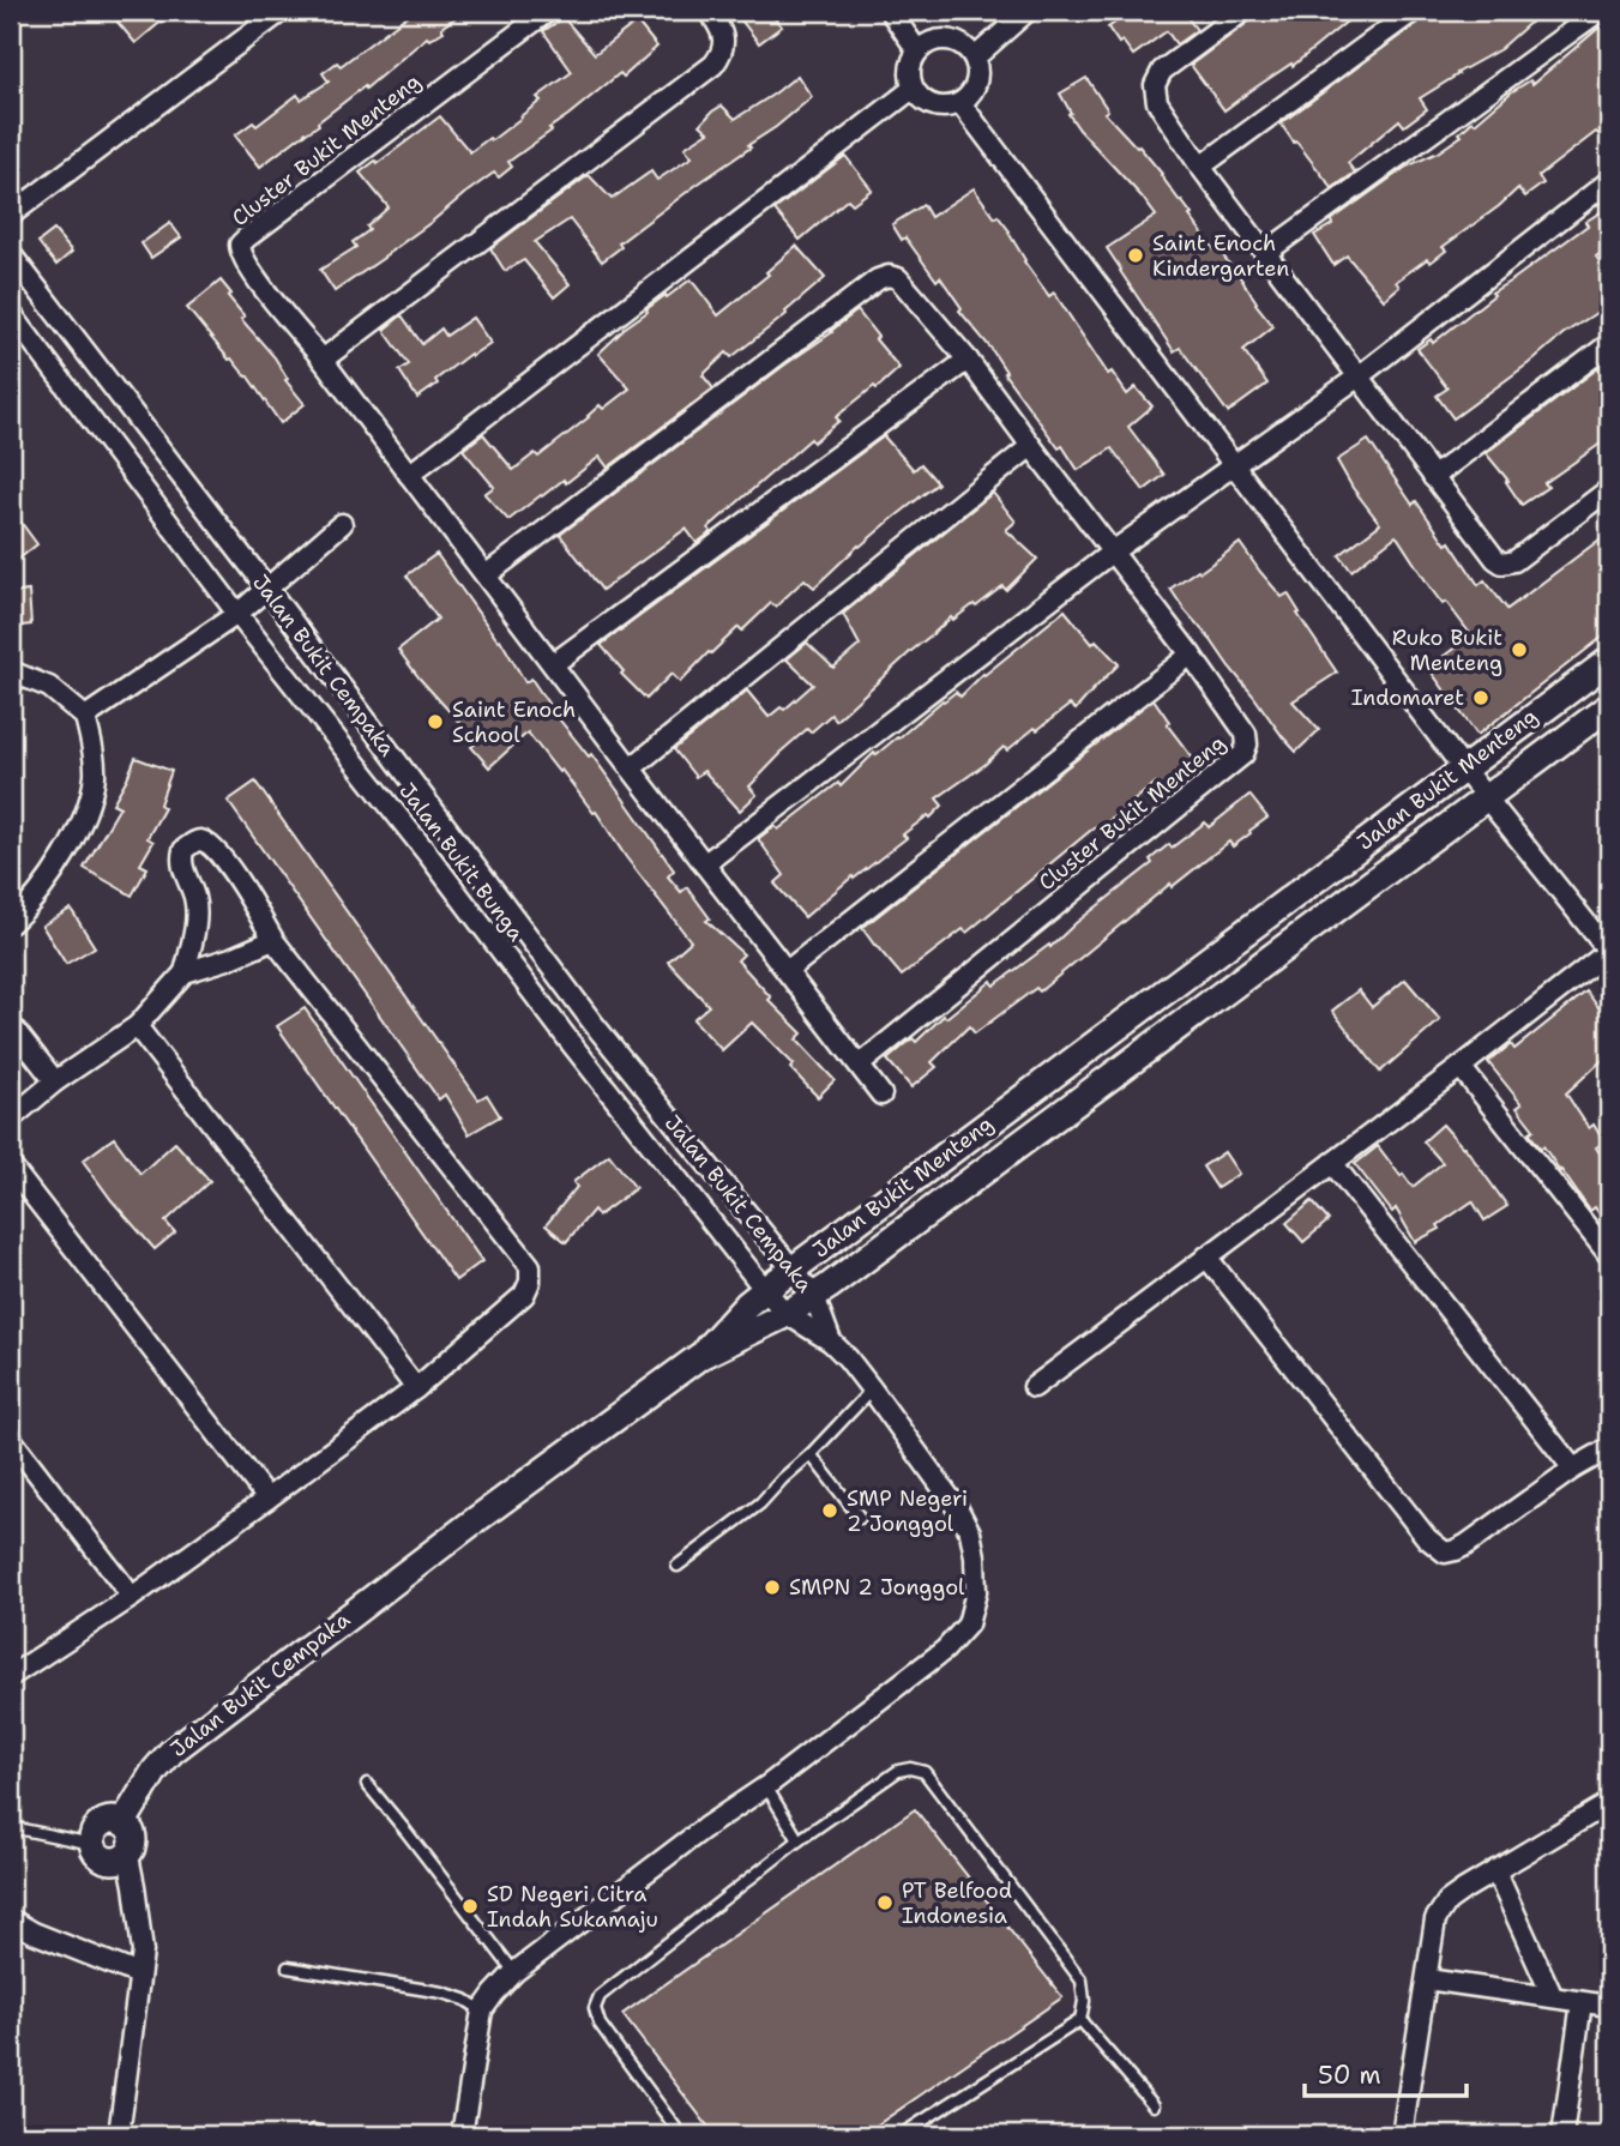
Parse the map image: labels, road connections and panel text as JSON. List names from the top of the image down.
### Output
{
  "streets": {
    "street": [
      "Cluster Bukit Menteng",
      "Jalan Bukit Cempaka",
      "Jalan Bukit Menteng",
      "Jalan Bukit Bunga"
    ]
  },
  "crossings": [
    ["Jalan Bukit Cempaka", "Jalan Bukit Menteng"],
    ["Jalan Bukit Cempaka", "Jalan Bukit Bunga"],
    ["Jalan Bukit Menteng", "Jalan Bukit Bunga"]
  ],
  "places": [
    "Saint Enoch Kindergarten",
    "Ruko Bukit Menteng",
    "Indomaret",
    "Saint Enoch School",
    "SMP Negeri 2 Jonggol",
    "SMPN 2 Jonggol",
    "PT Belfood Indonesia",
    "SD Negeri Citra Indah Sukamaju"
  ],
  "scale_bar": "50 m"
}
